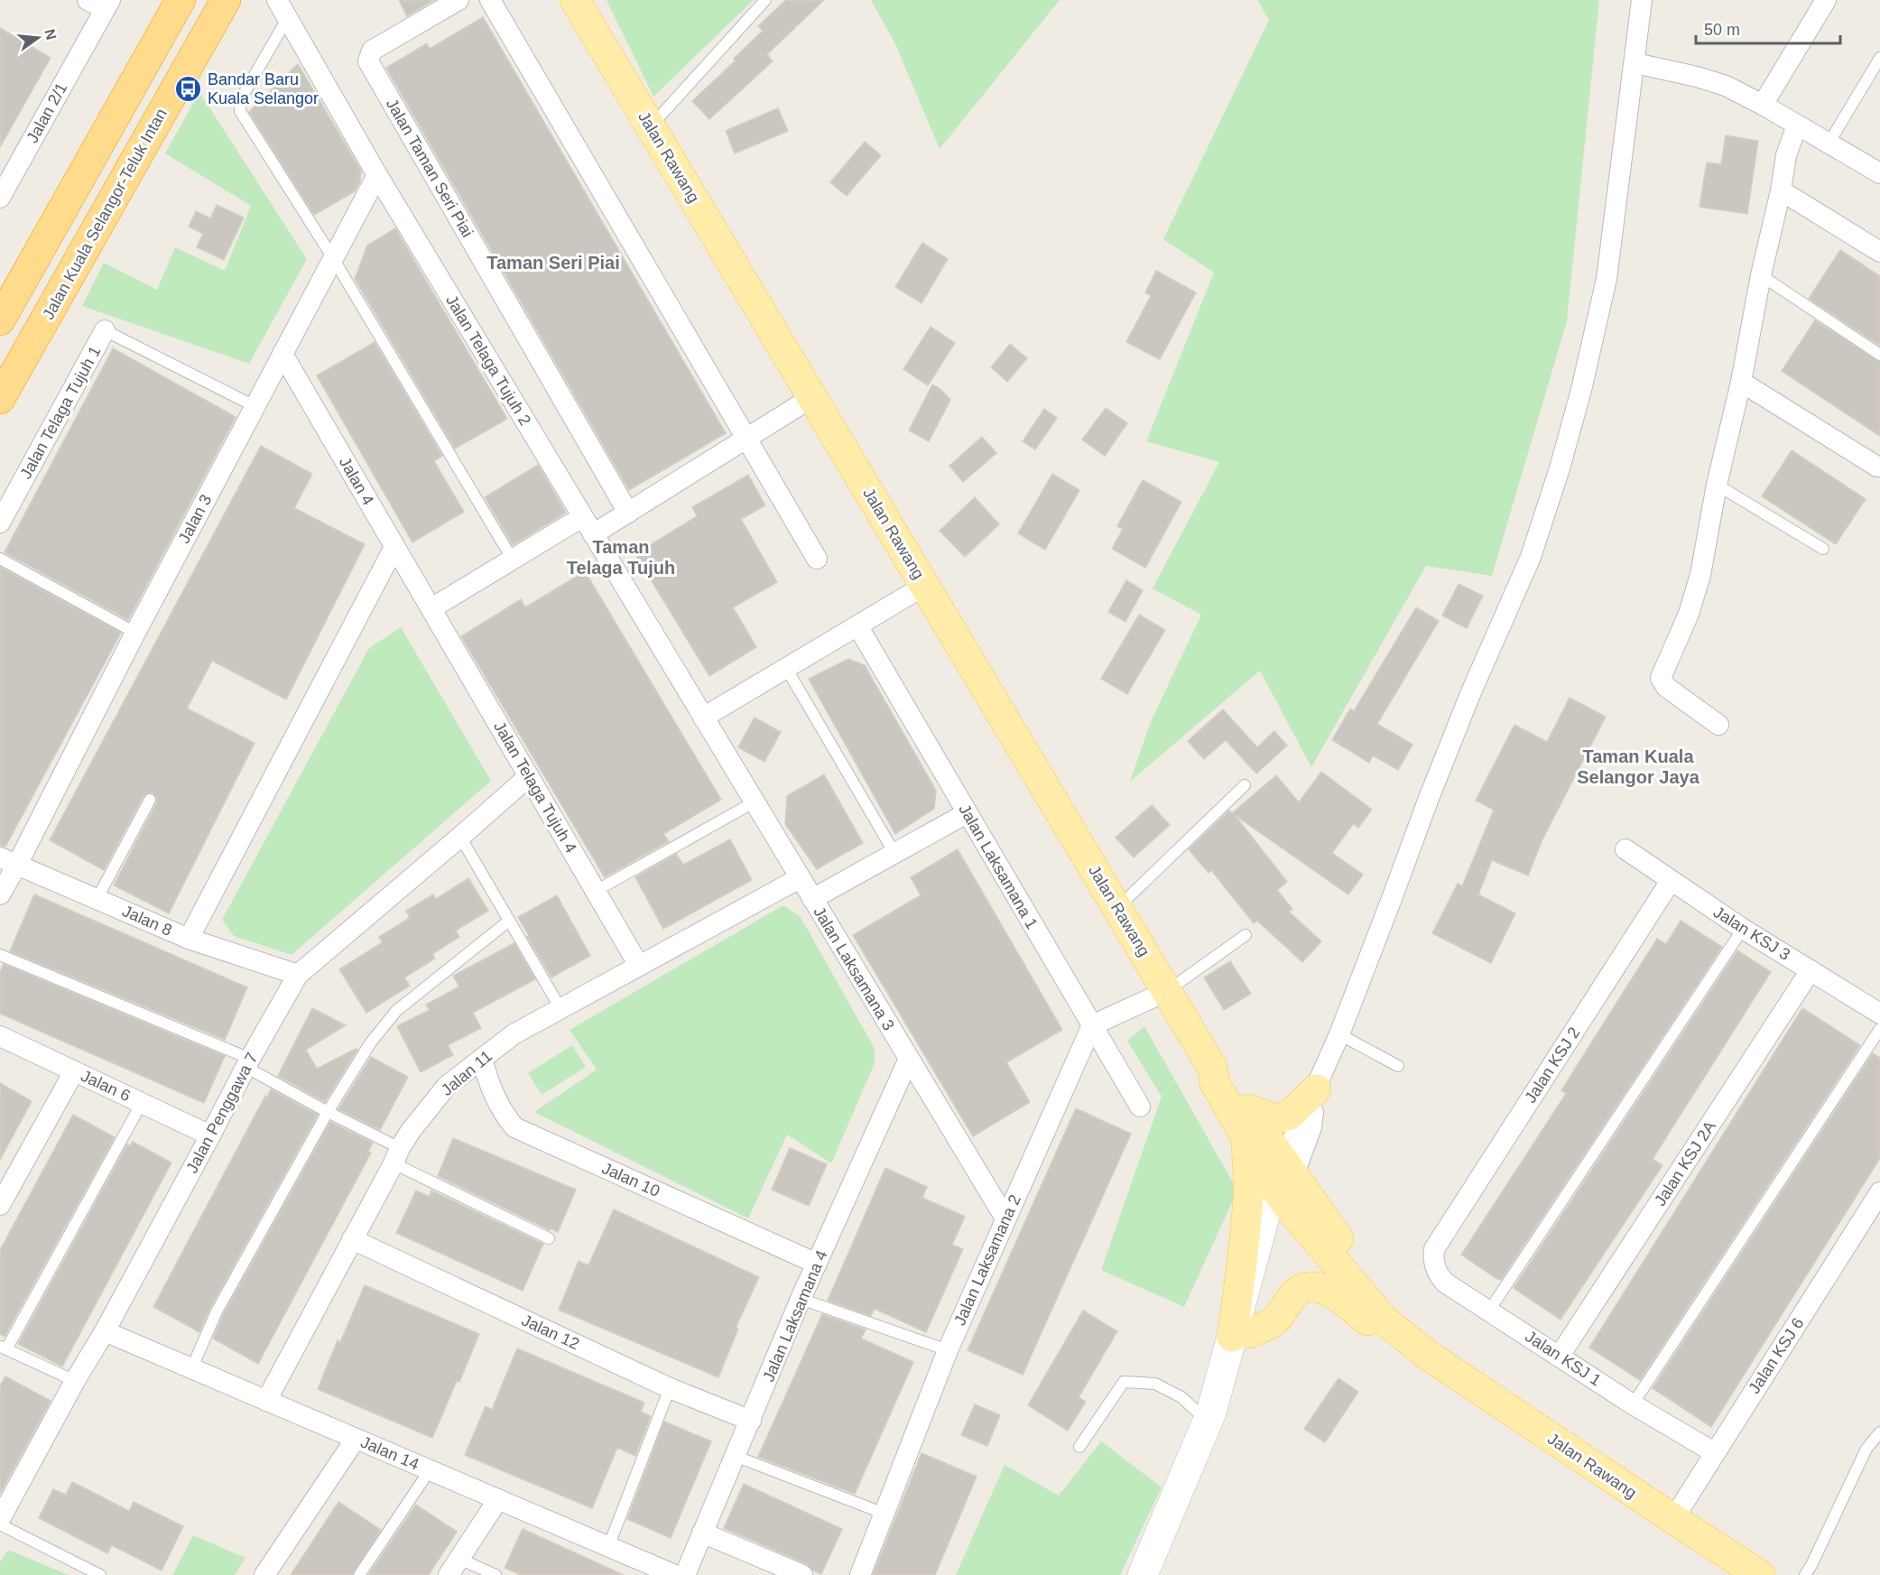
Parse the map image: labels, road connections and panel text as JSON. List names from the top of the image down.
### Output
{
  "streets": {
    "highway": ["Jalan Kuala Selangor-Teluk Intan"],
    "main road": ["Jalan Rawang"],
    "street": [
      "Jalan 2/1",
      "Jalan Taman Seri Piai",
      "Jalan Telaga Tujuh 2",
      "Jalan Telaga Tujuh 1",
      "Jalan 4",
      "Jalan 3",
      "Jalan Telaga Tujuh 4",
      "Jalan Laksamana 1",
      "Jalan 8",
      "Jalan KSJ 3",
      "Jalan Laksamana 3",
      "Jalan KSJ 2",
      "Jalan 11",
      "Jalan 6",
      "Jalan Penggawa 7",
      "Jalan KSJ 2A",
      "Jalan 10",
      "Jalan Laksamana 2",
      "Jalan Laksamana 4",
      "Jalan 12",
      "Jalan KSJ 6",
      "Jalan KSJ 1",
      "Jalan 14"
    ]
  },
  "crossings": [
    ["Jalan Rawang", "Jalan KSJ 6"],
    ["Jalan Telaga Tujuh 2", "Jalan 3"],
    ["Jalan Telaga Tujuh 2", "Jalan Laksamana 3"],
    ["Jalan 4", "Jalan 3"],
    ["Jalan 4", "Jalan Telaga Tujuh 4"],
    ["Jalan 3", "Jalan 8"],
    ["Jalan Telaga Tujuh 4", "Jalan 11"],
    ["Jalan Telaga Tujuh 4", "Jalan Penggawa 7"],
    ["Jalan Laksamana 1", "Jalan Laksamana 2"],
    ["Jalan 8", "Jalan Penggawa 7"],
    ["Jalan KSJ 3", "Jalan KSJ 2"],
    ["Jalan KSJ 3", "Jalan KSJ 2A"],
    ["Jalan Laksamana 3", "Jalan 11"],
    ["Jalan Laksamana 3", "Jalan Laksamana 2"],
    ["Jalan Laksamana 3", "Jalan Laksamana 4"],
    ["Jalan KSJ 2", "Jalan KSJ 1"],
    ["Jalan 11", "Jalan 10"],
    ["Jalan 11", "Jalan 12"],
    ["Jalan 11", "Jalan 14"],
    ["Jalan 6", "Jalan Penggawa 7"],
    ["Jalan Penggawa 7", "Jalan 14"],
    ["Jalan KSJ 2A", "Jalan KSJ 1"],
    ["Jalan 10", "Jalan Laksamana 4"],
    ["Jalan Laksamana 4", "Jalan 12"],
    ["Jalan KSJ 6", "Jalan KSJ 1"]
  ],
  "districts": ["Taman Seri Piai", "Taman Telaga Tujuh", "Taman Kuala Selangor Jaya"],
  "places": {
    "bus stop": ["Bandar Baru Kuala Selangor"]
  },
  "scale_bar": "50 m",
  "north": "right"
}
